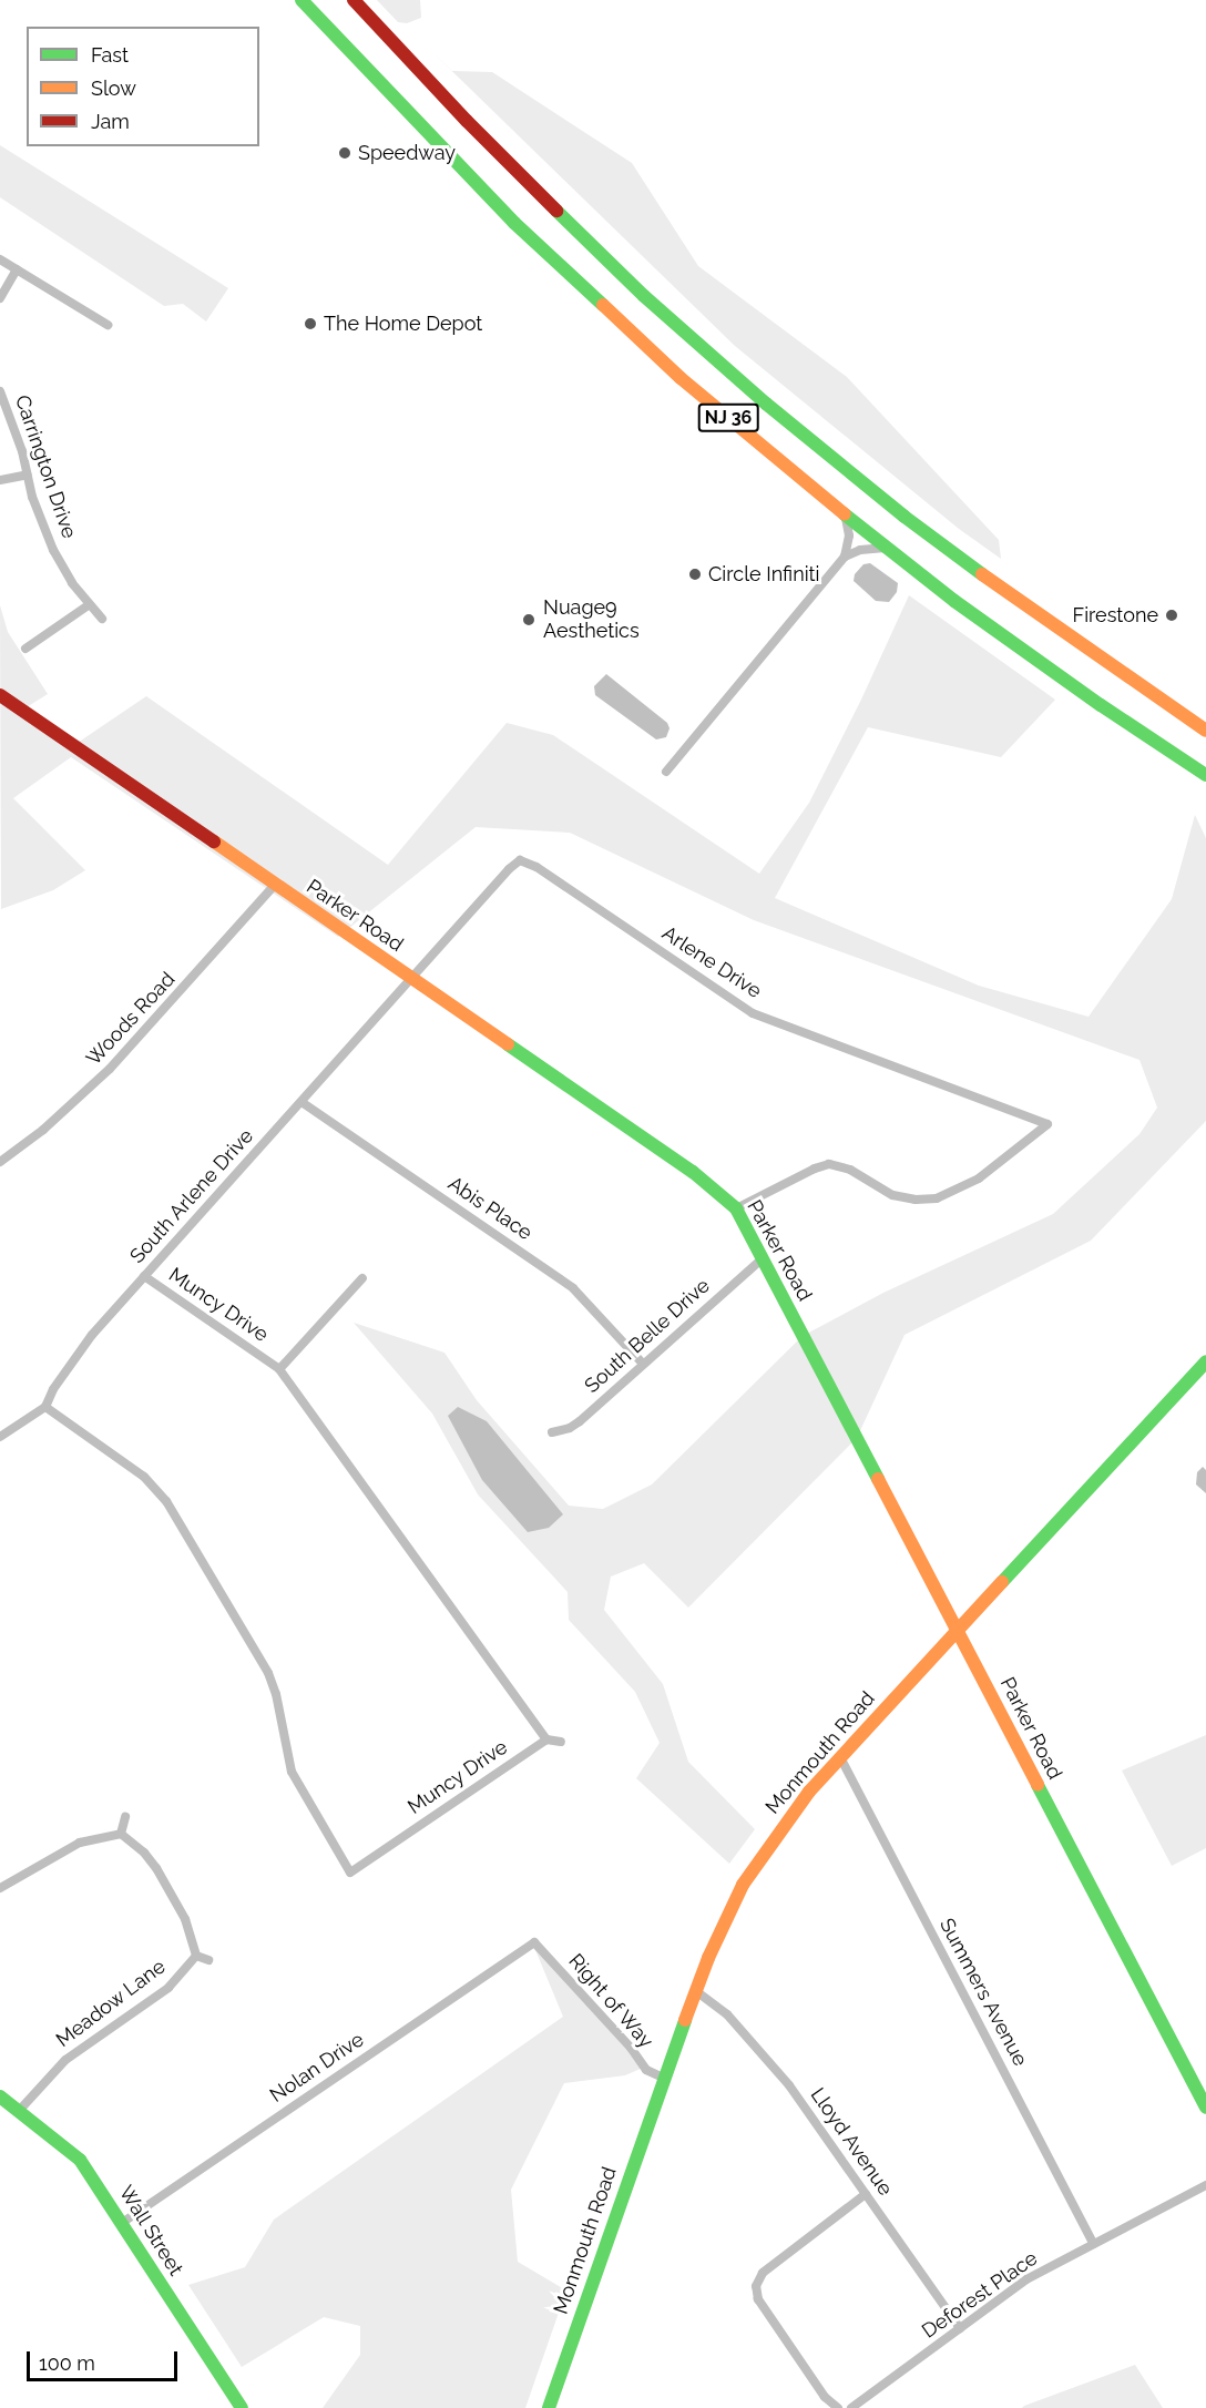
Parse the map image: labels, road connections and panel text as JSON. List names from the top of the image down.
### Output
{
  "streets": {
    "main road": [
      "NJ 36",
      "Parker Road",
      "Monmouth Road",
      "Wall Street"
    ],
    "street": [
      "Carrington Drive",
      "Arlene Drive",
      "Woods Road",
      "South Arlene Drive",
      "Abis Place",
      "Muncy Drive",
      "South Belle Drive",
      "Summers Avenue",
      "Right of Way",
      "Meadow Lane",
      "Nolan Drive",
      "Lloyd Avenue",
      "Deforest Place"
    ]
  },
  "crossings": [
    ["Parker Road", "Arlene Drive"],
    ["Parker Road", "Woods Road"],
    ["Parker Road", "South Arlene Drive"],
    ["Parker Road", "South Belle Drive"],
    ["Parker Road", "Monmouth Road"],
    ["Arlene Drive", "South Arlene Drive"],
    ["South Arlene Drive", "Abis Place"],
    ["South Arlene Drive", "Muncy Drive"],
    ["Abis Place", "South Belle Drive"],
    ["Monmouth Road", "Summers Avenue"],
    ["Monmouth Road", "Right of Way"],
    ["Monmouth Road", "Lloyd Avenue"],
    ["Summers Avenue", "Deforest Place"],
    ["Right of Way", "Nolan Drive"],
    ["Meadow Lane", "Wall Street"],
    ["Nolan Drive", "Wall Street"],
    ["Lloyd Avenue", "Deforest Place"]
  ],
  "places": [
    "Speedway",
    "The Home Depot",
    "Circle Infiniti",
    "Firestone",
    "Nuage9 Aesthetics"
  ],
  "legend": ["Fast", "Slow", "Jam"],
  "scale_bar": "100 m"
}
